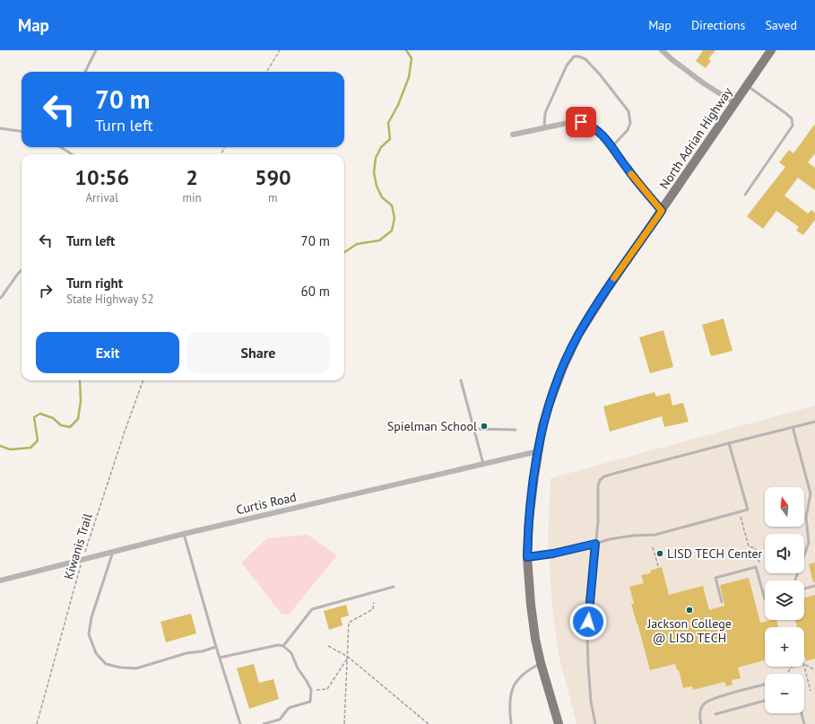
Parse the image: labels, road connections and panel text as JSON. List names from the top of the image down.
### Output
{
  "streets": {
    "main road": ["North Adrian Highway"],
    "street": ["Curtis Road"],
    "path": ["Kiwanis Trail"]
  },
  "crossings": [
    ["North Adrian Highway", "Curtis Road"],
    ["Curtis Road", "Kiwanis Trail"]
  ],
  "places": ["Spielman School", "LISD TECH Center", "Jackson College @ LISD TECH"],
  "north": "top",
  "page": {
    "header": "Map",
    "nav": ["Map", "Directions", "Saved"],
    "turn": ["70 m", "Turn left"],
    "eta": [
      "10:56",
      "Arrival",
      "2",
      "min",
      "590",
      "m"
    ],
    "list": [
      {
        "name": "Turn left",
        "value": "70 m"
      },
      {
        "name": "Turn right",
        "note": "State Highway 52",
        "value": "60 m"
      }
    ],
    "buttons": ["Exit", "Share"],
    "map_buttons": ["+", "−"]
  }
}
